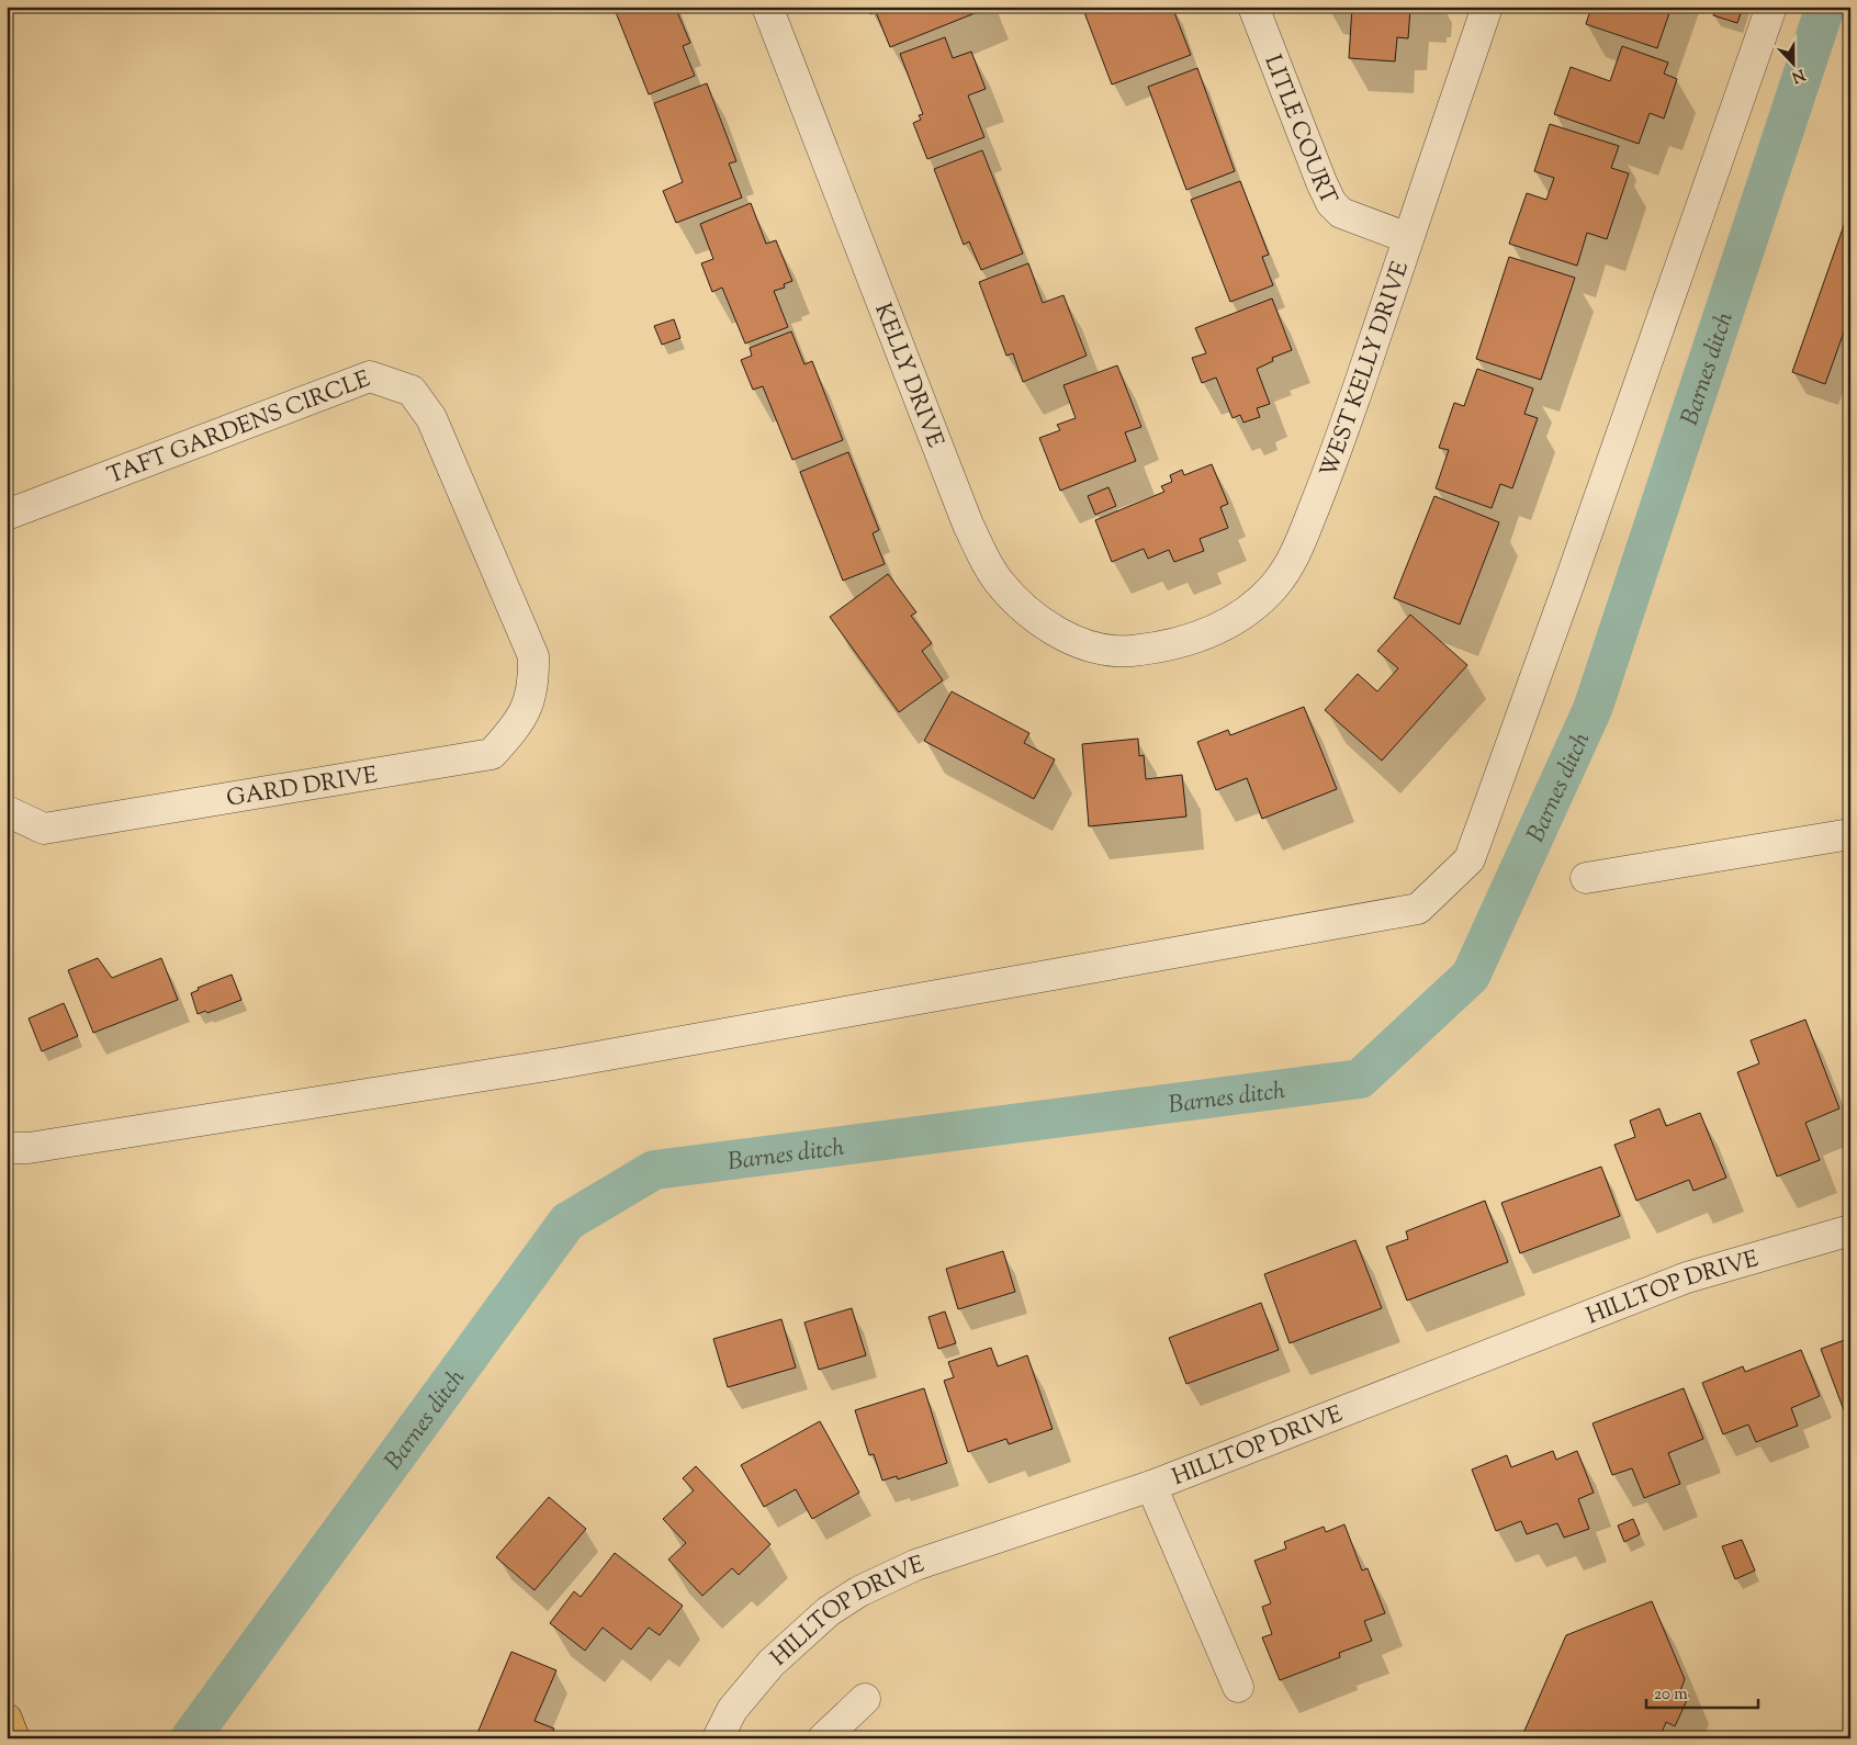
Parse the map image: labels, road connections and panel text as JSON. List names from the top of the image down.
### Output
{
  "streets": {
    "street": [
      "LITLE COURT",
      "WEST KELLY DRIVE",
      "KELLY DRIVE",
      "TAFT GARDENS CIRCLE",
      "GARD DRIVE",
      "HILLTOP DRIVE"
    ]
  },
  "crossings": [
    ["LITLE COURT", "WEST KELLY DRIVE"],
    ["WEST KELLY DRIVE", "KELLY DRIVE"],
    ["TAFT GARDENS CIRCLE", "GARD DRIVE"]
  ],
  "water": ["Barnes ditch"],
  "scale_bar": "20 m",
  "north": "bottom"
}
